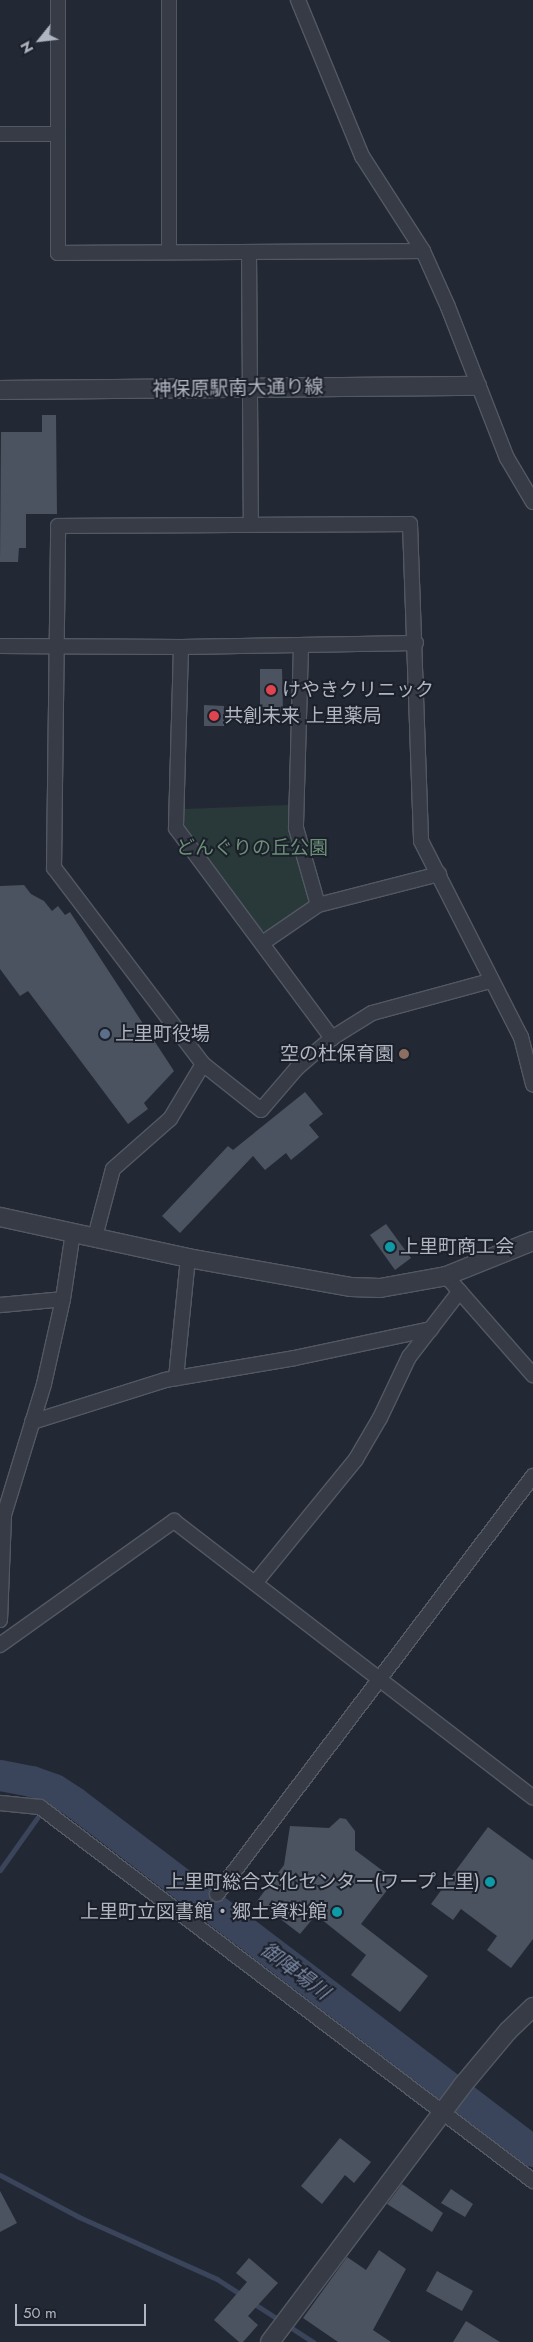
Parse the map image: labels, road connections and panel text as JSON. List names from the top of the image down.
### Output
{
  "streets": {
    "street": ["神保原駅南大通り線"]
  },
  "water": ["御陣場川"],
  "parks": ["どんぐりの丘公園"],
  "places": [
    "けやきクリニック",
    "共創未来 上里薬局",
    "上里町役場",
    "空の杜保育園",
    "上里町商工会",
    "上里町総合文化センター(ワープ上里)",
    "上里町立図書館・郷土資料館"
  ],
  "scale_bar": "50 m",
  "north": "bottom left"
}
